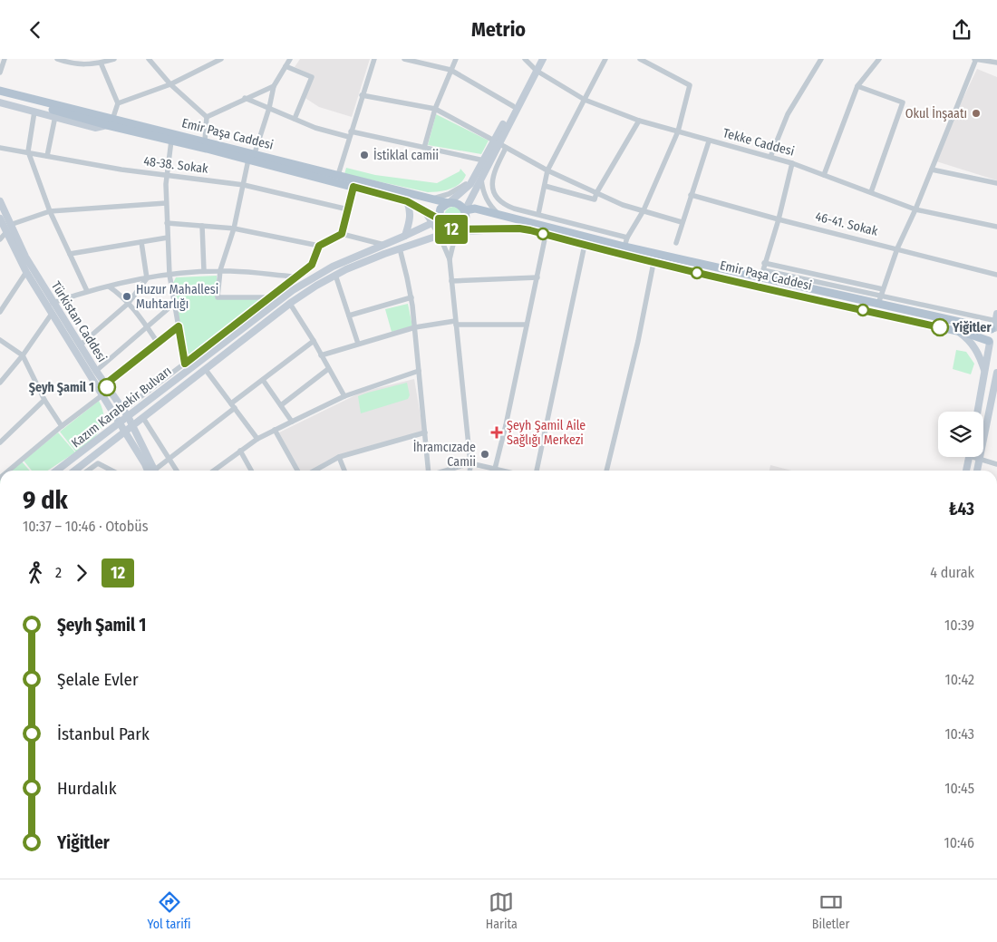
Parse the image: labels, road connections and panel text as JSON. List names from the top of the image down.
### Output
{
  "streets": {
    "main road": ["Emir Paşa Caddesi"],
    "street": [
      "Tekke Caddesi",
      "48-38. Sokak",
      "46-41. Sokak",
      "Türkistan Caddesi",
      "Kazım Karabekir Bulvarı"
    ]
  },
  "crossings": [
    ["Emir Paşa Caddesi", "Kazım Karabekir Bulvarı"],
    ["Türkistan Caddesi", "Kazım Karabekir Bulvarı"]
  ],
  "places": {
    "other": [
      "Okul İnşaatı",
      "İstiklal camii",
      "Huzur Mahallesi Muhtarlığı",
      "Yiğitler",
      "Şeyh Şamil 1",
      "İhramcızade Camii"
    ],
    "health": ["Şeyh Şamil Aile Sağlığı Merkezi"]
  },
  "lines": ["bus line 12"],
  "page": {
    "header": "Metrio",
    "on_map": "12",
    "heading": ["9 dk", "10:37 – 10:46 · Otobüs", "₺43"],
    "legs": ["2", "12", "4 durak"],
    "list": [
      {
        "name": "Şeyh Şamil 1",
        "value": "10:39"
      },
      {
        "name": "Şelale Evler",
        "value": "10:42"
      },
      {
        "name": "İstanbul Park",
        "value": "10:43"
      },
      {
        "name": "Hurdalık",
        "value": "10:45"
      },
      {
        "name": "Yiğitler",
        "value": "10:46"
      }
    ],
    "tabs": ["Yol tarifi", "Harita", "Biletler"]
  }
}
